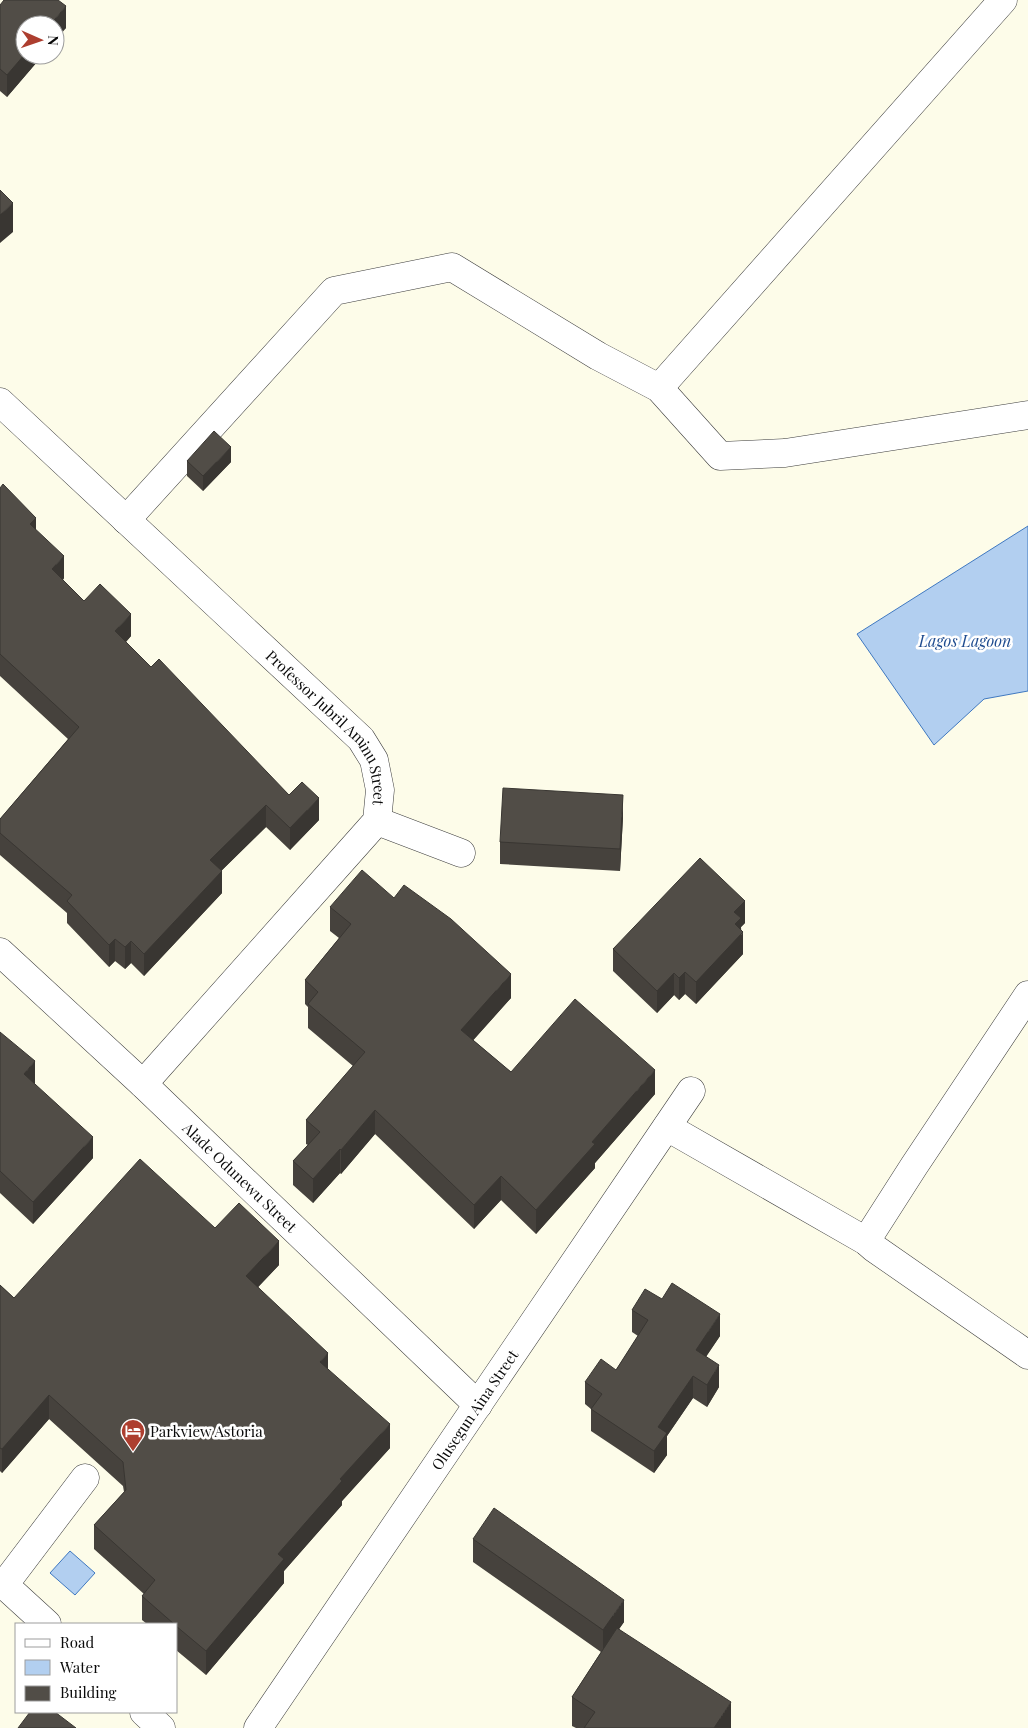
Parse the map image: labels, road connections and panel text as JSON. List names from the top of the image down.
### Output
{
  "streets": {
    "street": ["Professor Jubril Aminu Street", "Alade Odunewu Street", "Olusegun Aina Street"]
  },
  "crossings": [
    ["Professor Jubril Aminu Street", "Alade Odunewu Street"],
    ["Alade Odunewu Street", "Olusegun Aina Street"]
  ],
  "water": ["Lagos Lagoon"],
  "places": {
    "hotel": ["Parkview Astoria"]
  },
  "legend": ["Road", "Water", "Building"],
  "north": "right"
}
